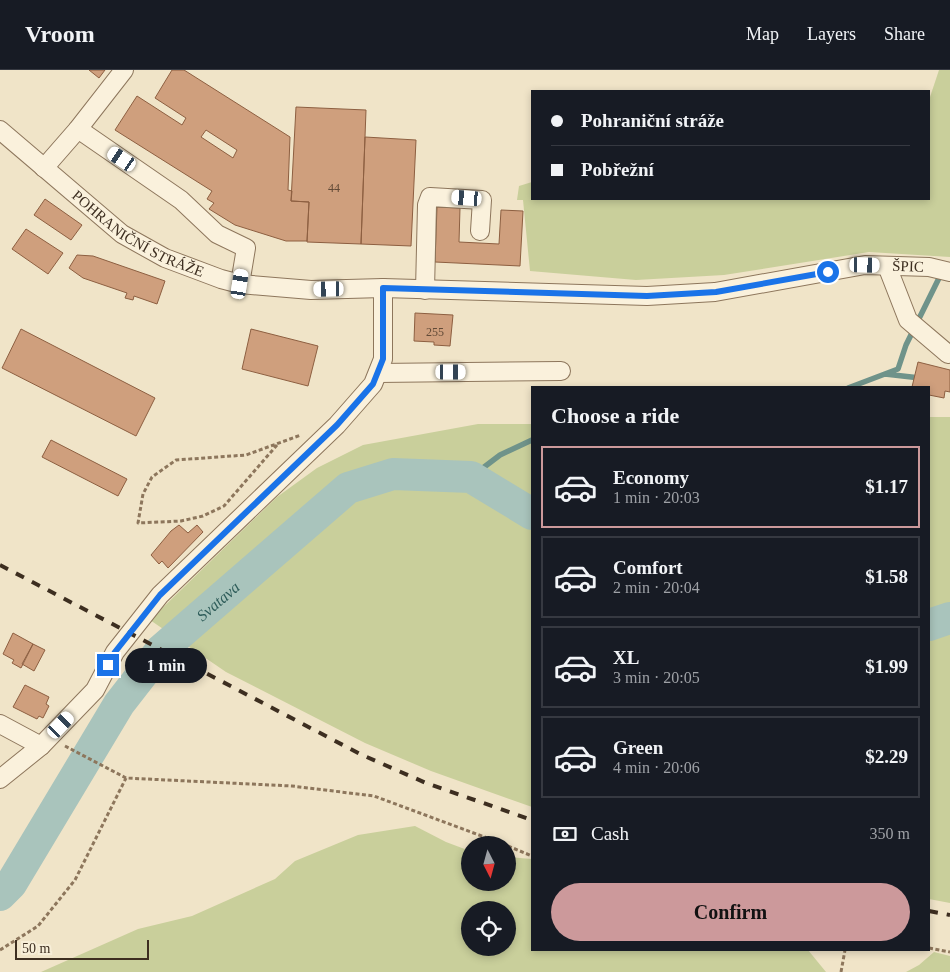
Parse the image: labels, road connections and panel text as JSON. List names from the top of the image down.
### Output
{
  "streets": {
    "street": ["POHRANIČNÍ STRÁŽE", "ŠPIC"]
  },
  "crossings": [
    ["POHRANIČNÍ STRÁŽE", "ŠPIC"]
  ],
  "water": ["Svatava"],
  "house_numbers": ["44", "255"],
  "scale_bar": "50 m",
  "north": "bottom",
  "page": {
    "header": "Vroom",
    "nav": ["Map", "Layers", "Share"],
    "banner": ["Pohraniční stráže", "Pobřežní"],
    "heading": "Choose a ride",
    "list": [
      {
        "name": "Economy",
        "note": "1 min · 20:03",
        "value": "$1.17"
      },
      {
        "name": "Comfort",
        "note": "2 min · 20:04",
        "value": "$1.58"
      },
      {
        "name": "XL",
        "note": "3 min · 20:05",
        "value": "$1.99"
      },
      {
        "name": "Green",
        "note": "4 min · 20:06",
        "value": "$2.29"
      }
    ],
    "bubble": "1 min",
    "pay": ["Cash", "350 m"],
    "buttons": "Confirm",
    "scale": "50 m"
  }
}
